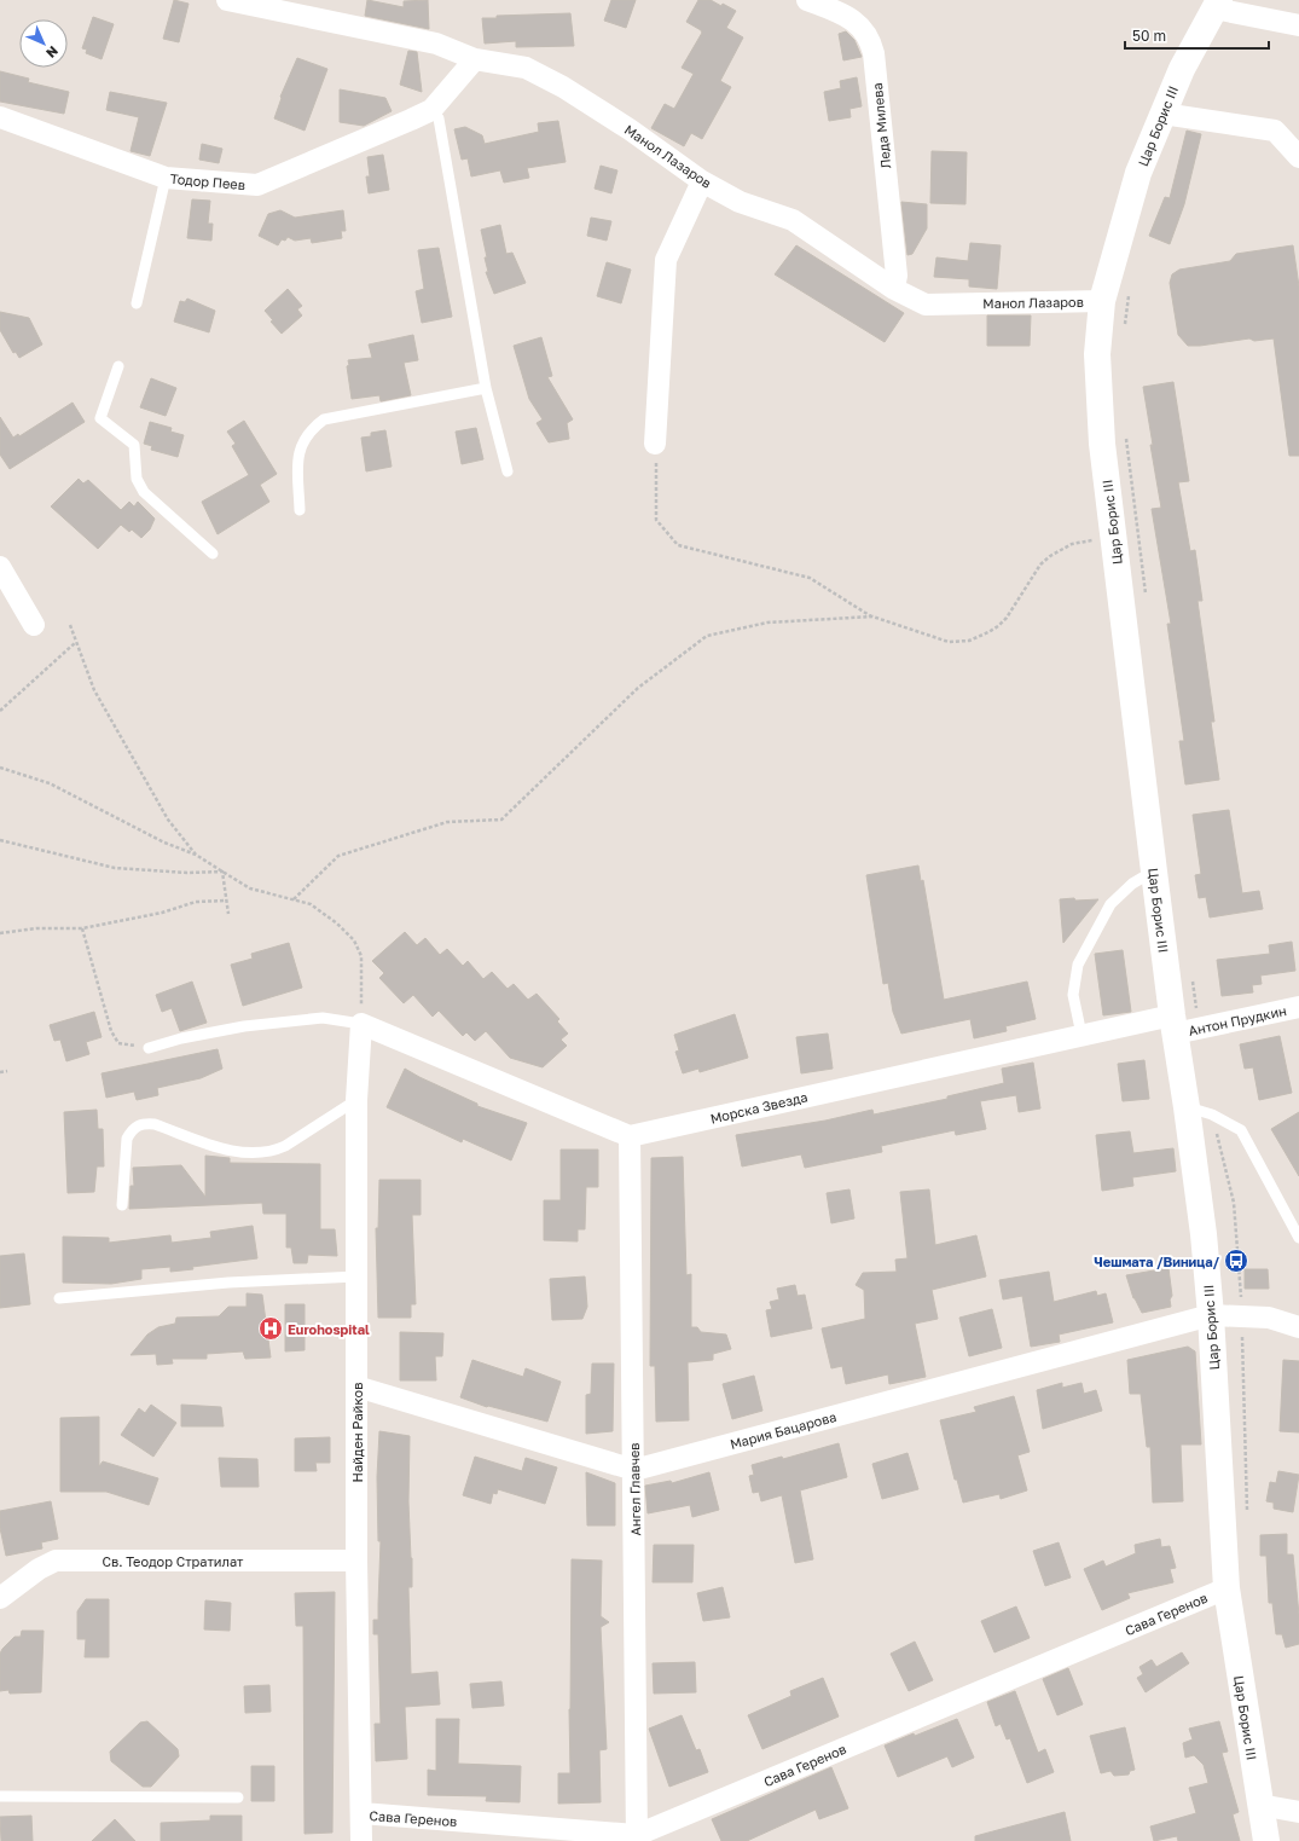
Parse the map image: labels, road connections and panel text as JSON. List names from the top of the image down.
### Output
{
  "streets": {
    "street": [
      "Леда Милева",
      "Цар Борис III",
      "Манол Лазаров",
      "Тодор Пеев",
      "Антон Прудкин",
      "Морска Звезда",
      "Мария Бацарова",
      "Найден Райков",
      "Ангел Главчев",
      "Св. Теодор Стратилат",
      "Сава Геренов"
    ]
  },
  "crossings": [
    ["Леда Милева", "Манол Лазаров"],
    ["Цар Борис III", "Манол Лазаров"],
    ["Цар Борис III", "Антон Прудкин"],
    ["Цар Борис III", "Морска Звезда"],
    ["Цар Борис III", "Мария Бацарова"],
    ["Цар Борис III", "Сава Геренов"],
    ["Манол Лазаров", "Тодор Пеев"],
    ["Антон Прудкин", "Морска Звезда"],
    ["Морска Звезда", "Ангел Главчев"],
    ["Мария Бацарова", "Ангел Главчев"],
    ["Найден Райков", "Св. Теодор Стратилат"],
    ["Найден Райков", "Сава Геренов"],
    ["Ангел Главчев", "Сава Геренов"]
  ],
  "places": {
    "bus stop": ["Чешмата /Виница/"],
    "hospital": ["Eurohospital"]
  },
  "scale_bar": "50 m",
  "north": "bottom right"
}
